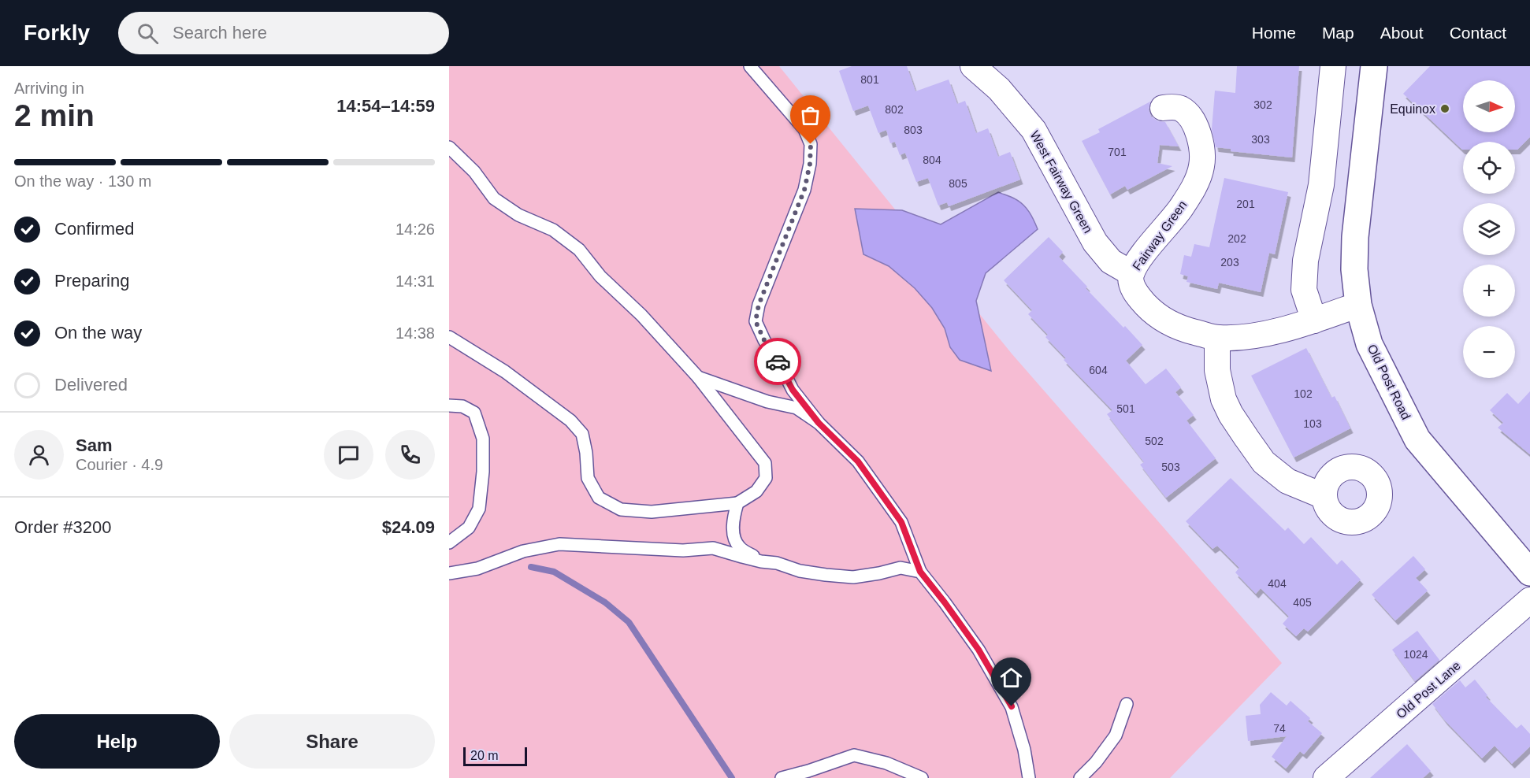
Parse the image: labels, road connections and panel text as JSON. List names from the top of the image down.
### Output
{
  "streets": {
    "street": [
      "West Fairway Green",
      "Fairway Green",
      "Old Post Road",
      "Old Post Lane"
    ]
  },
  "crossings": [
    ["West Fairway Green", "Fairway Green"],
    ["Fairway Green", "Old Post Road"]
  ],
  "places": ["Equinox"],
  "house_numbers": [
    "801",
    "302",
    "802",
    "803",
    "303",
    "701",
    "804",
    "805",
    "201",
    "202",
    "203",
    "604",
    "102",
    "501",
    "103",
    "502",
    "503",
    "404",
    "405",
    "1024",
    "74"
  ],
  "scale_bar": "20 m",
  "north": "right",
  "page": {
    "header": "Forkly",
    "search": "Search here",
    "nav": [
      "Home",
      "Map",
      "About",
      "Contact"
    ],
    "heading": ["2 min", "Arriving in", "14:54–14:59"],
    "panel": [
      "Sam",
      "Courier · 4.9",
      "Order #3200",
      "$24.09"
    ],
    "map_buttons": ["+", "−"],
    "bar": "On the way · 130 m",
    "list": [
      ["Confirmed", "14:26"],
      ["Preparing", "14:31"],
      ["On the way", "14:38"],
      "Delivered"
    ],
    "buttons": ["Help", "Share"],
    "scale": "20 m"
  }
}
